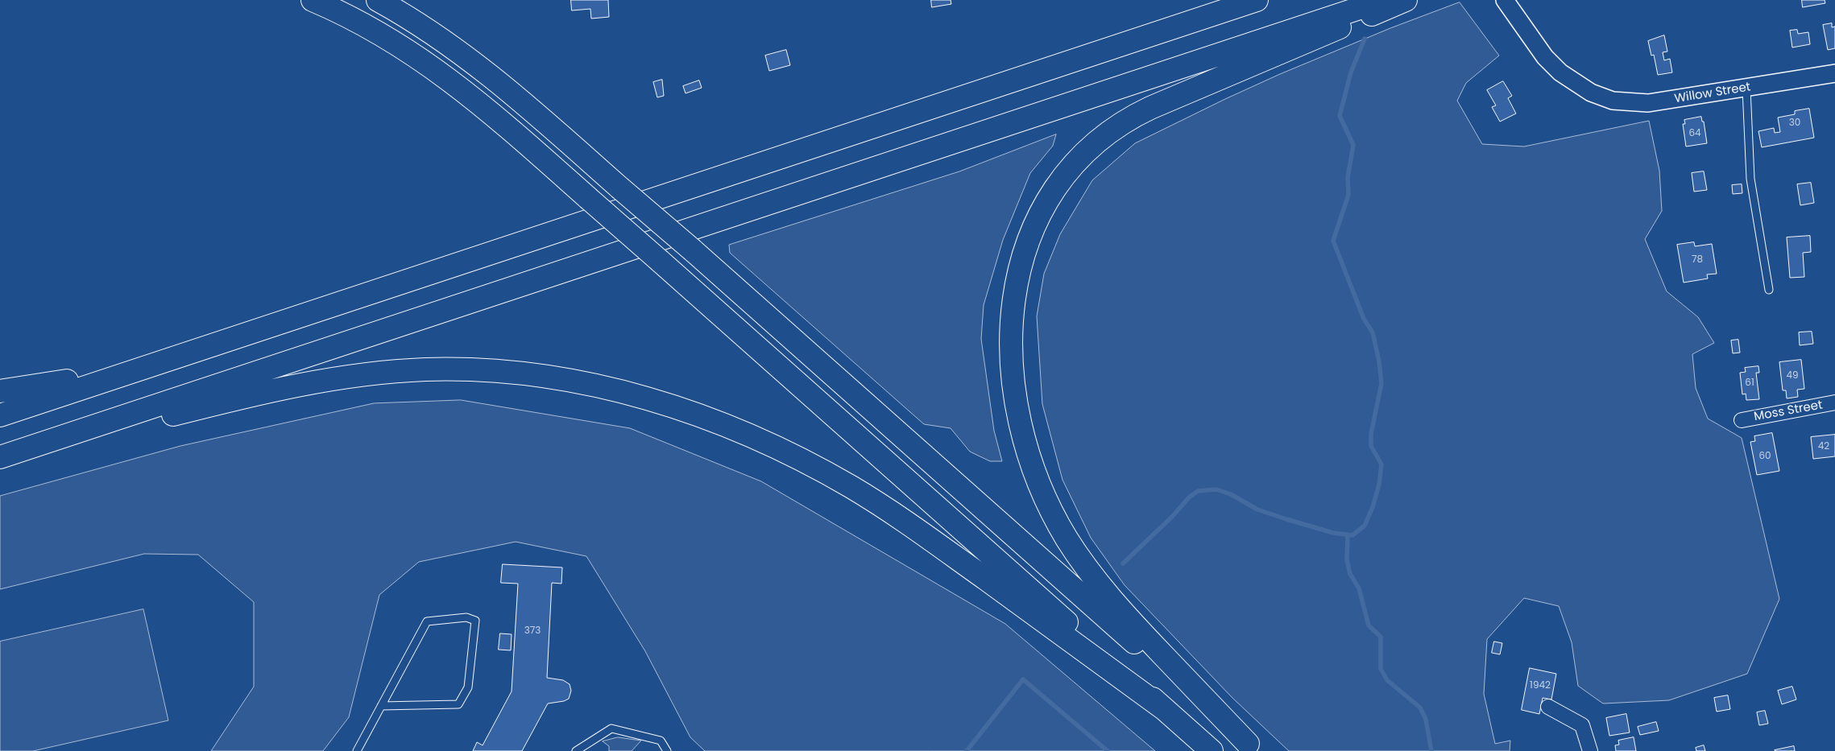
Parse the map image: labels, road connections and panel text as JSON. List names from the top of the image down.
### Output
{
  "streets": {
    "street": ["Willow Street", "Moss Street"]
  },
  "house_numbers": [
    "30",
    "64",
    "78",
    "49",
    "61",
    "42",
    "60",
    "373",
    "1942"
  ]
}
